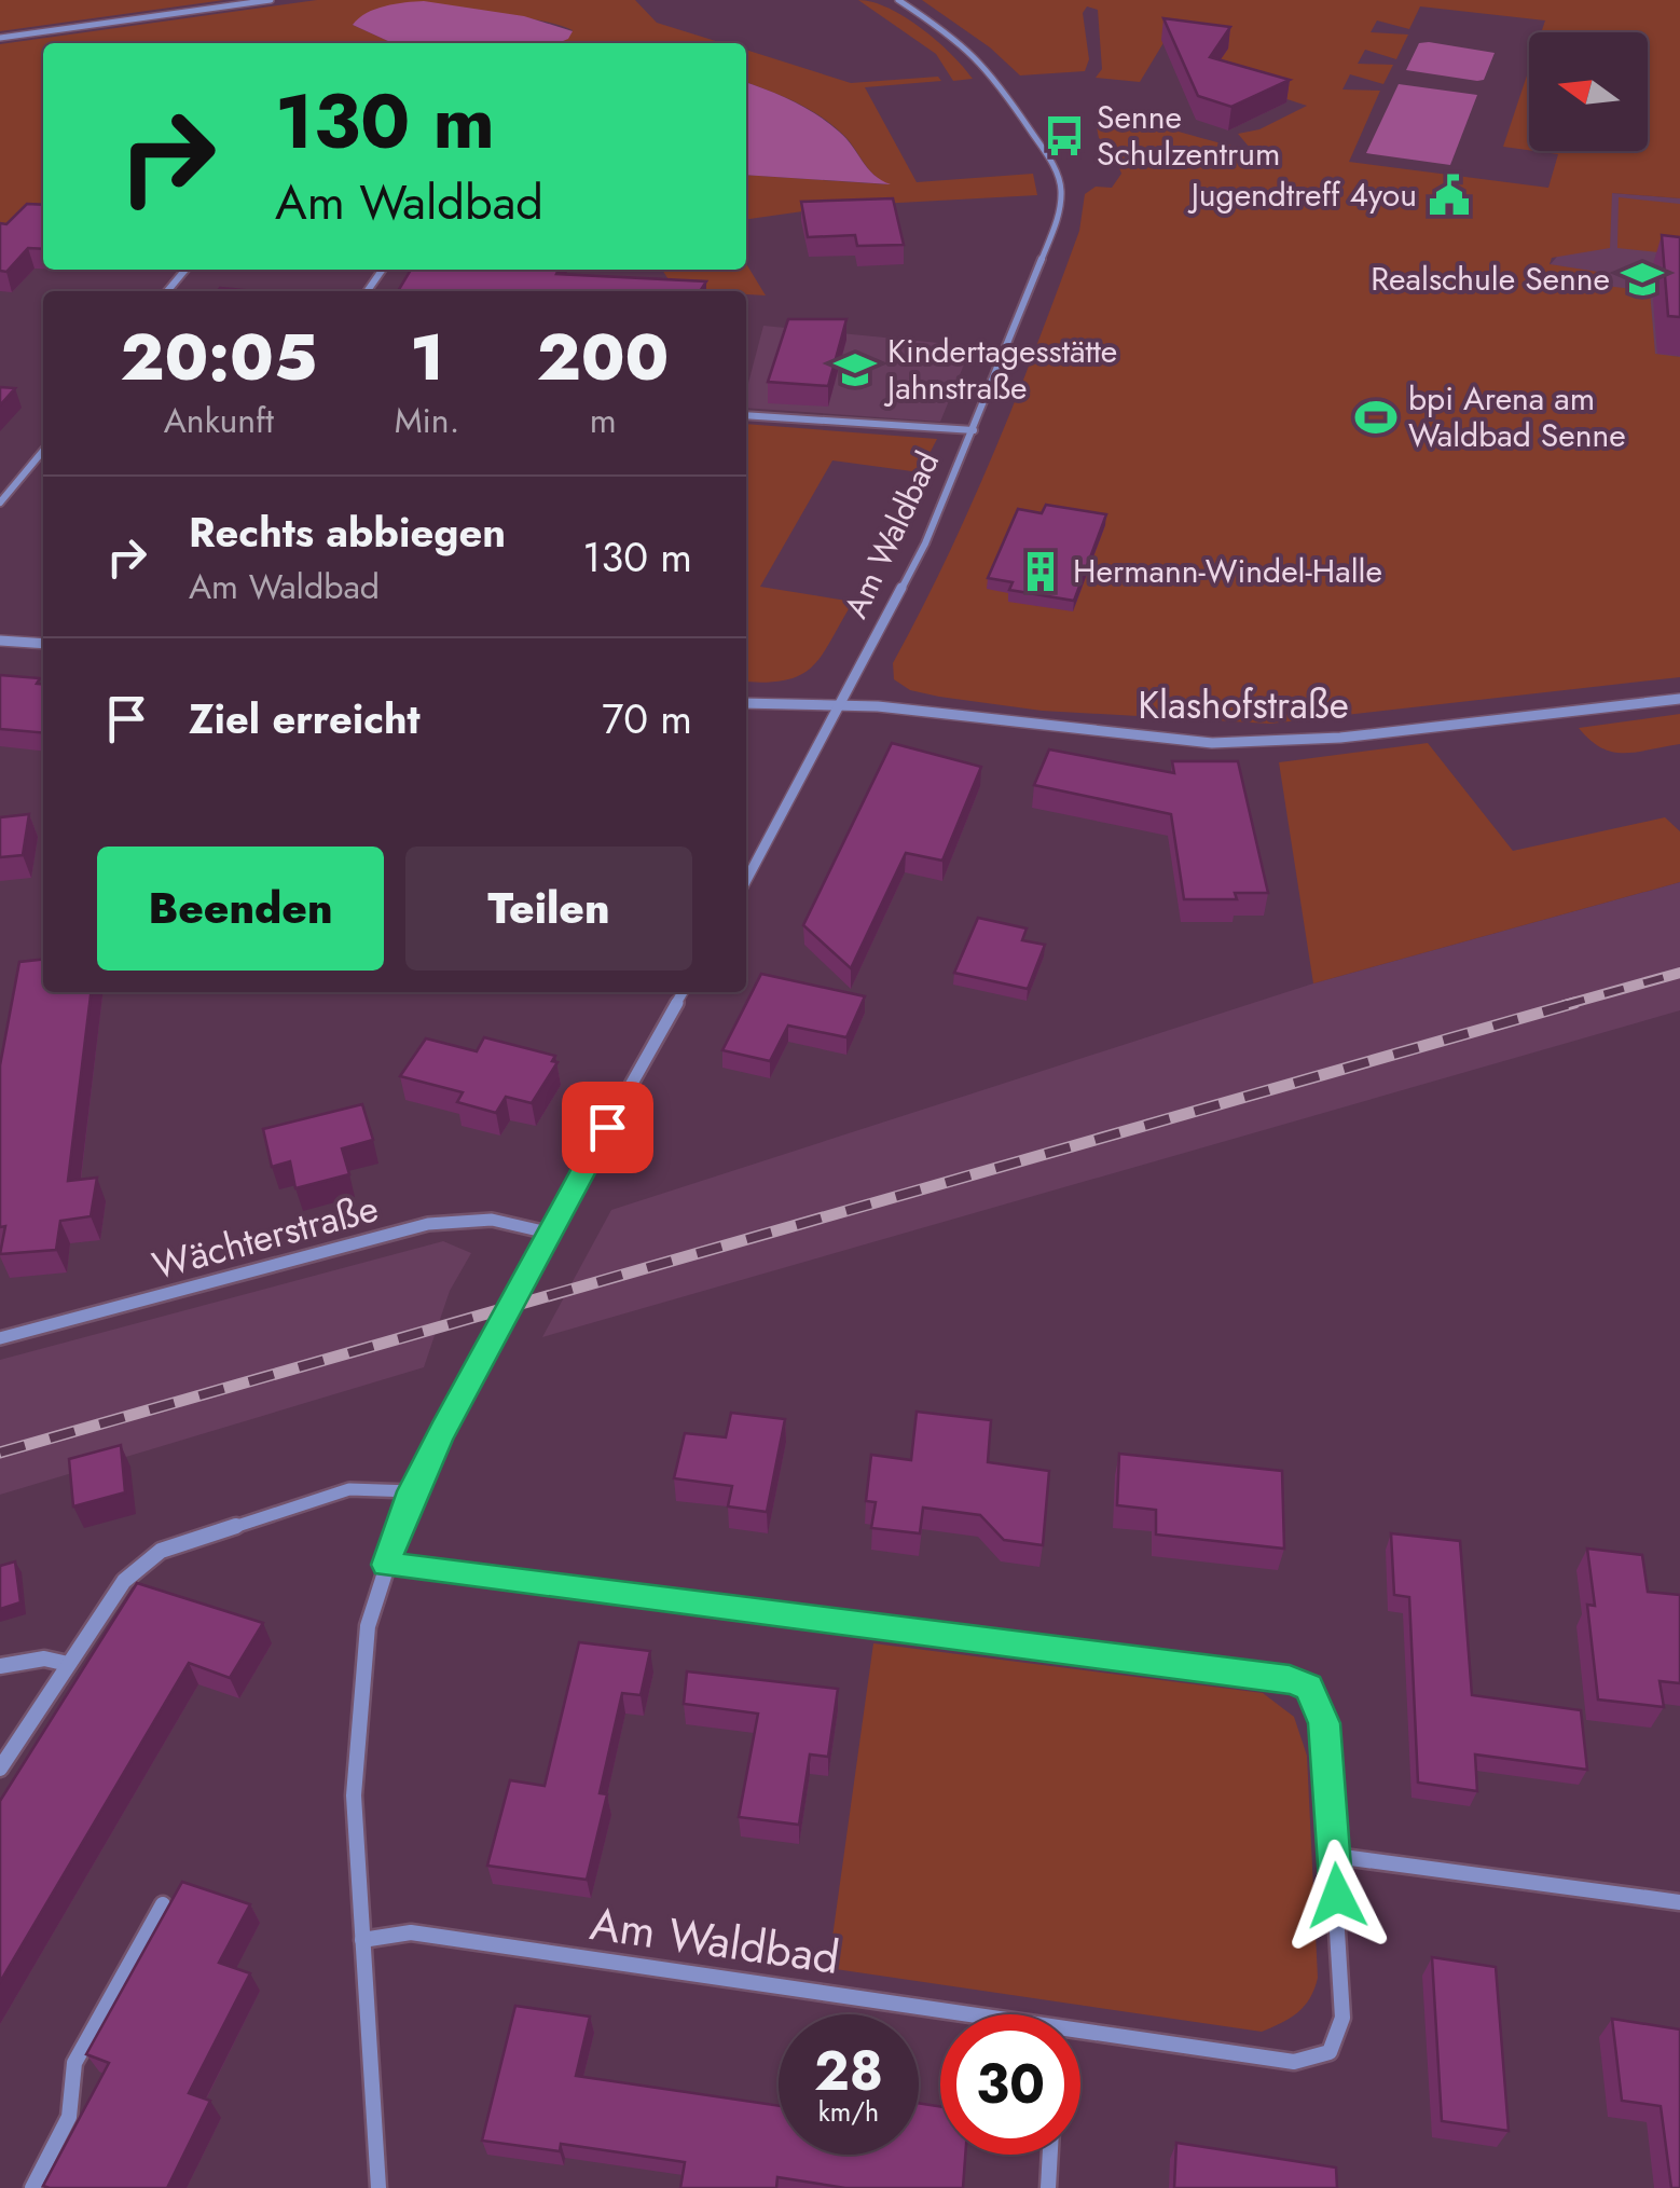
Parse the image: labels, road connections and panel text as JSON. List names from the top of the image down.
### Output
{
  "streets": {
    "street": ["Am Waldbad", "Klashofstraße", "Wächterstraße"]
  },
  "crossings": [
    ["Am Waldbad", "Klashofstraße"]
  ],
  "places": {
    "bus stop": ["Senne Schulzentrum"],
    "public building": ["Jugendtreff 4you"],
    "school or university": ["Realschule Senne", "Kindertagesstätte Jahnstraße"],
    "sports": ["bpi Arena am Waldbad Senne"],
    "building": ["Hermann-Windel-Halle"]
  },
  "north": "left",
  "page": {
    "turn": ["130 m", "Am Waldbad"],
    "eta": [
      "20:05",
      "Ankunft",
      "1",
      "Min.",
      "200",
      "m"
    ],
    "list": [
      {
        "name": "Rechts abbiegen",
        "note": "Am Waldbad",
        "value": "130 m"
      },
      {
        "name": "Ziel erreicht",
        "value": "70 m"
      }
    ],
    "buttons": ["Beenden", "Teilen"],
    "speed": "28 km/h",
    "limit": "30"
  }
}
